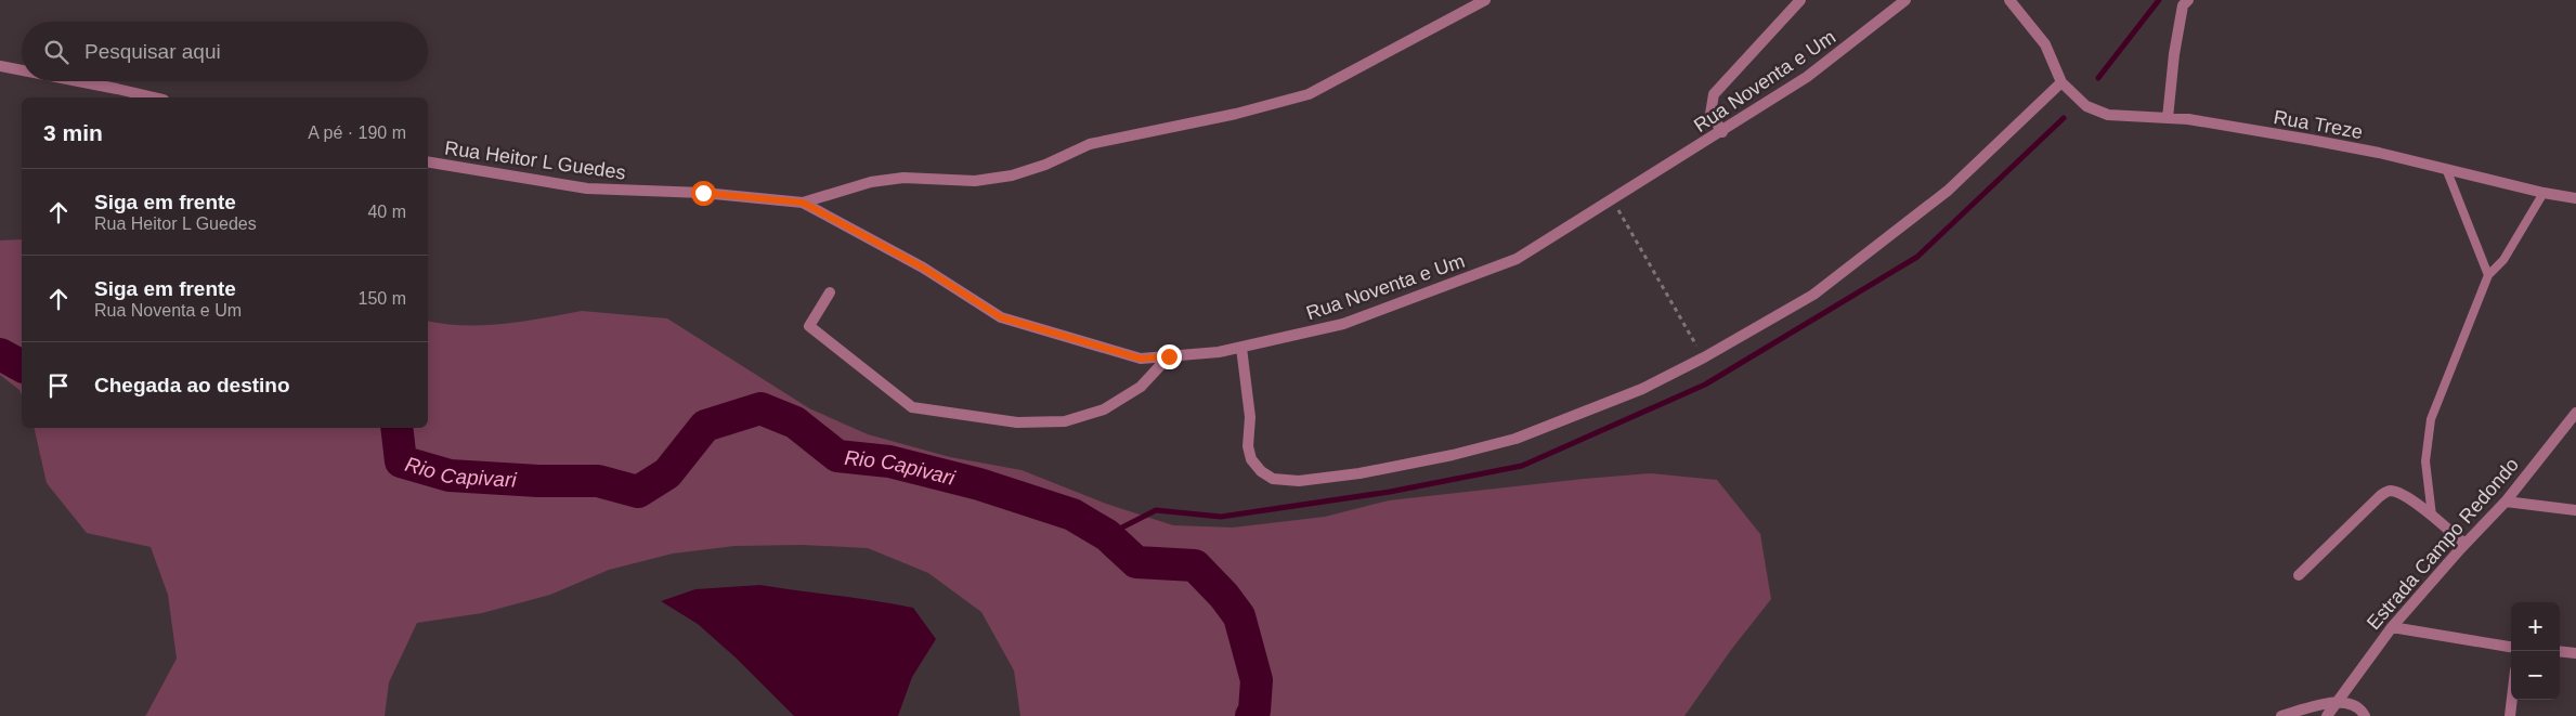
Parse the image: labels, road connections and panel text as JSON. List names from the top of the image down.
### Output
{
  "streets": {
    "street": [
      "Rua Noventa e Um",
      "Rua Treze",
      "Rua Heitor L Guedes",
      "Estrada Campo Redondo"
    ]
  },
  "crossings": [
    ["Rua Noventa e Um", "Rua Heitor L Guedes"]
  ],
  "water": ["Rio Capivari"],
  "page": {
    "search": "Pesquisar aqui",
    "heading": ["3 min", "A pé · 190 m"],
    "list": [
      ["Siga em frente", "Rua Heitor L Guedes", "40 m"],
      ["Siga em frente", "Rua Noventa e Um", "150 m"],
      "Chegada ao destino"
    ],
    "map_buttons": ["+", "−"]
  }
}
